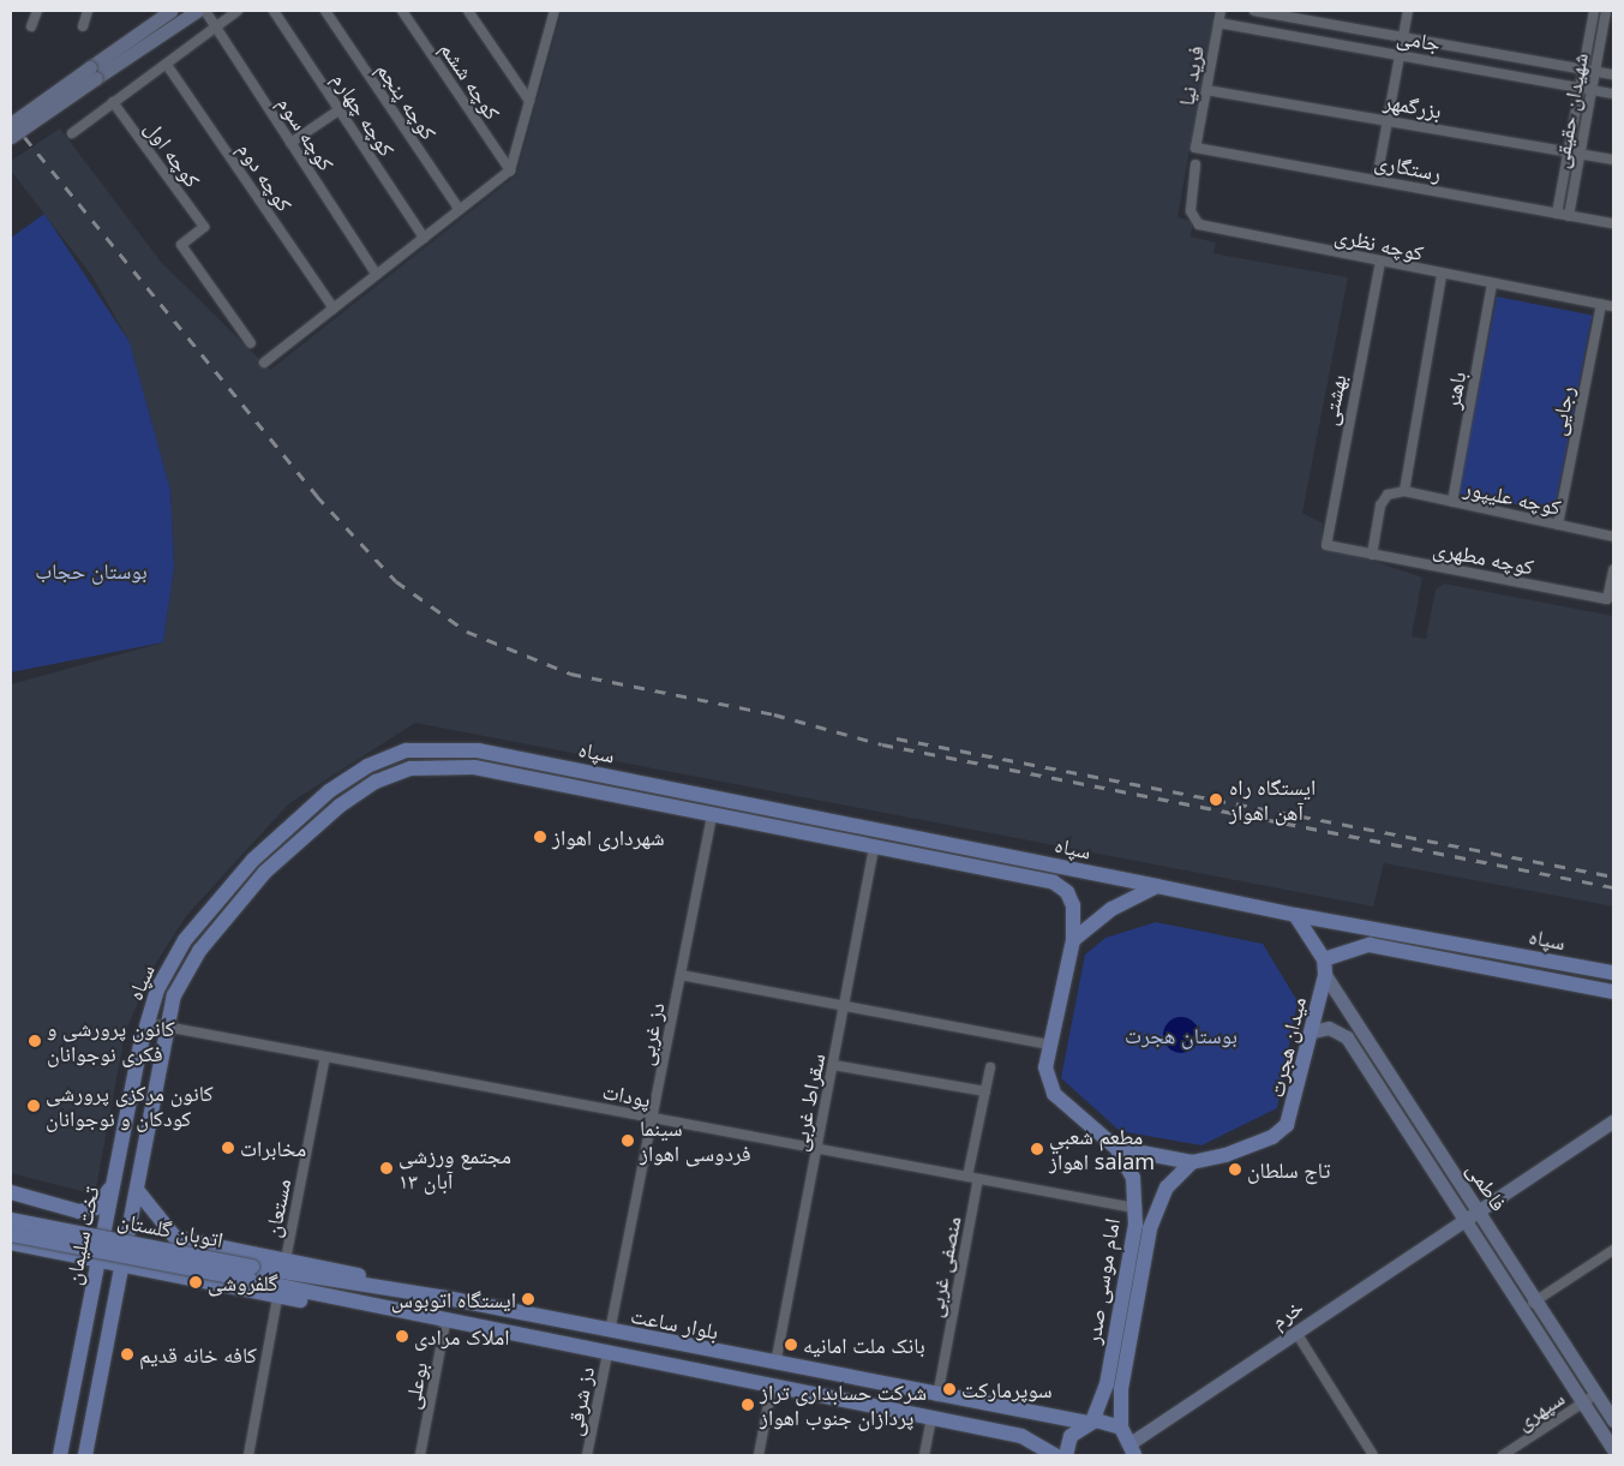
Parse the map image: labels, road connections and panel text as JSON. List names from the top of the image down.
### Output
{
  "streets": {
    "main road": [
      "سپاه",
      "میدان هجرت",
      "اتوبان گلستان",
      "تخت سلیمان",
      "امام موسی صدر",
      "بلوار ساعت"
    ],
    "street": [
      "جامی",
      "فرید نیا",
      "کوچه ششم",
      "کوچه پنجم",
      "بزرگمهر",
      "شهیدان حقیقی",
      "کوچه چهارم",
      "کوچه سوم",
      "کوچه اول",
      "رستگاری",
      "کوچه دوم",
      "کوچه نظری",
      "باهنر",
      "بهشتی",
      "رجایی",
      "کوچه علیپور",
      "کوچه مطهری",
      "دز غربی",
      "پودات",
      "سقراط غربی",
      "فاطمی",
      "مستعان",
      "منصفی غربی",
      "خرم",
      "بوعلی",
      "دز شرقی",
      "سپهری"
    ]
  },
  "crossings": [
    ["جامی", "فرید نیا"],
    ["جامی", "شهیدان حقیقی"],
    ["فرید نیا", "بزرگمهر"],
    ["فرید نیا", "رستگاری"],
    ["بزرگمهر", "شهیدان حقیقی"],
    ["شهیدان حقیقی", "رستگاری"],
    ["کوچه نظری", "باهنر"],
    ["کوچه نظری", "بهشتی"],
    ["کوچه نظری", "رجایی"],
    ["باهنر", "کوچه علیپور"],
    ["بهشتی", "کوچه مطهری"],
    ["رجایی", "کوچه علیپور"],
    ["سپاه", "دز غربی"],
    ["سپاه", "میدان هجرت"],
    ["سپاه", "پودات"],
    ["سپاه", "سقراط غربی"],
    ["سپاه", "فاطمی"],
    ["سپاه", "تخت سلیمان"],
    ["دز غربی", "پودات"],
    ["دز غربی", "بلوار ساعت"],
    ["میدان هجرت", "فاطمی"],
    ["میدان هجرت", "امام موسی صدر"],
    ["پودات", "سقراط غربی"],
    ["پودات", "مستعان"],
    ["پودات", "تخت سلیمان"],
    ["پودات", "منصفی غربی"],
    ["پودات", "امام موسی صدر"],
    ["سقراط غربی", "بلوار ساعت"],
    ["فاطمی", "خرم"],
    ["فاطمی", "سپهری"],
    ["اتوبان گلستان", "بلوار ساعت"],
    ["منصفی غربی", "بلوار ساعت"],
    ["امام موسی صدر", "بلوار ساعت"],
    ["بلوار ساعت", "بوعلی"],
    ["بلوار ساعت", "دز شرقی"]
  ],
  "parks": ["بوستان حجاب", "بوستان هجرت"],
  "places": [
    "ایستگاه راه آهن اهواز",
    "شهرداری اهواز",
    "کانون پرورشی و فکری نوجوانان",
    "کانون مرکزی پرورشی کودکان و نوجوانان",
    "سینما فردوسی اهواز",
    "مخابرات",
    "مطعم شعبي اهواز salam",
    "مجتمع ورزشی ۱۳ آبان",
    "تاج سلطان",
    "گلفروشی",
    "ایستگاه اتوبوس",
    "املاک مرادی",
    "بانک ملت امانیه",
    "کافه خانه قدیم",
    "سوپرمارکت",
    "شرکت حسابداری تراز پردازان جنوب اهواز"
  ]
}
